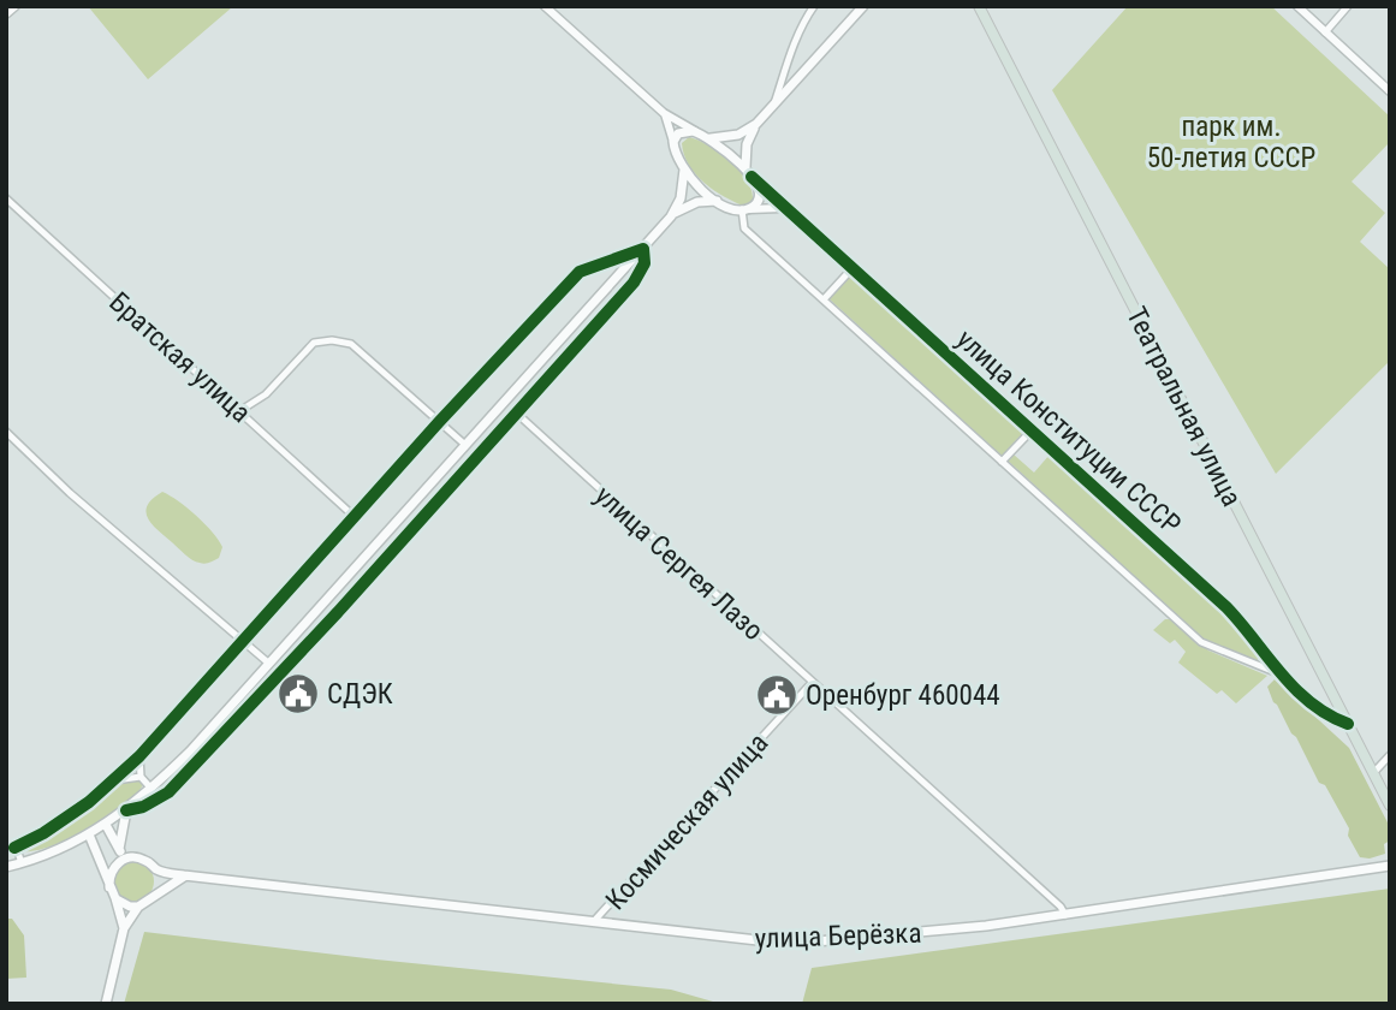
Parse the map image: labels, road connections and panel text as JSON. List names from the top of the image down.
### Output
{
  "streets": {
    "main road": ["Театральная улица", "улица Берёзка"],
    "street": [
      "Братская улица",
      "улица Конституции СССР",
      "улица Сергея Лазо",
      "Космическая улица"
    ]
  },
  "crossings": [
    ["Театральная улица", "улица Конституции СССР"],
    ["улица Сергея Лазо", "Космическая улица"],
    ["улица Сергея Лазо", "улица Берёзка"],
    ["Космическая улица", "улица Берёзка"]
  ],
  "parks": ["парк им. 50-летия СССР"],
  "places": {
    "public building": ["СДЭК", "Оренбург 460044"]
  }
}
